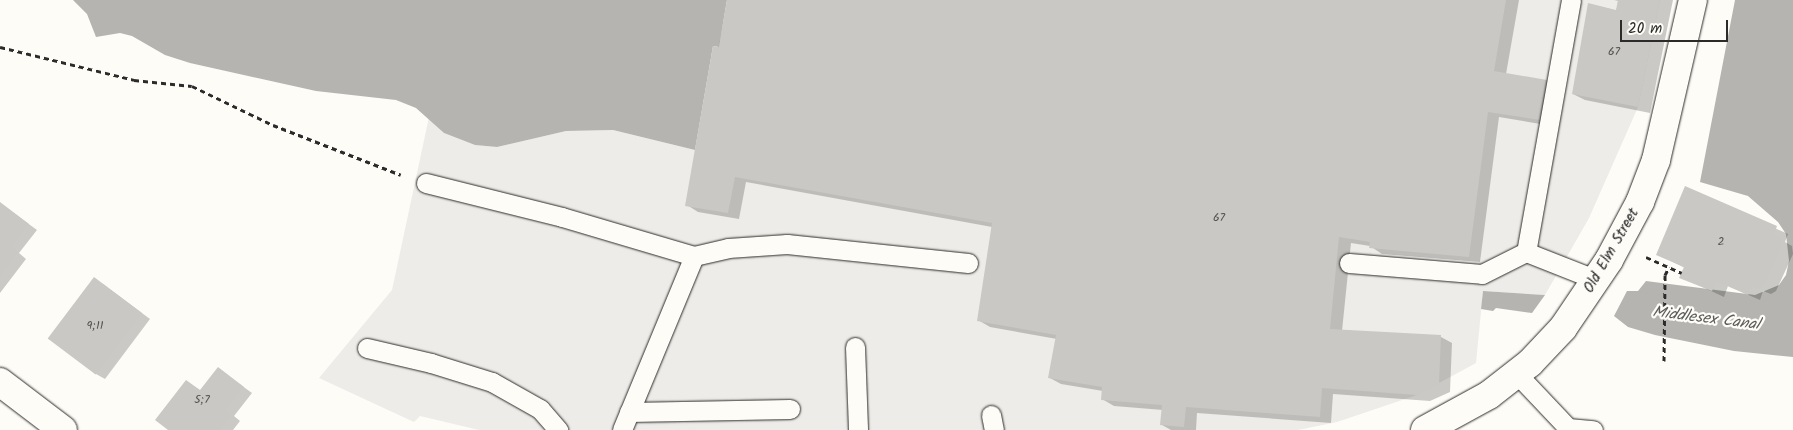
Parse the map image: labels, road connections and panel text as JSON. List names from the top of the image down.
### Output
{
  "streets": {
    "main road": ["Old Elm Street"]
  },
  "water": ["Middlesex Canal"],
  "house_numbers": [
    "67",
    "67",
    "2",
    "9;11",
    "5;7"
  ],
  "scale_bar": "20 m"
}
